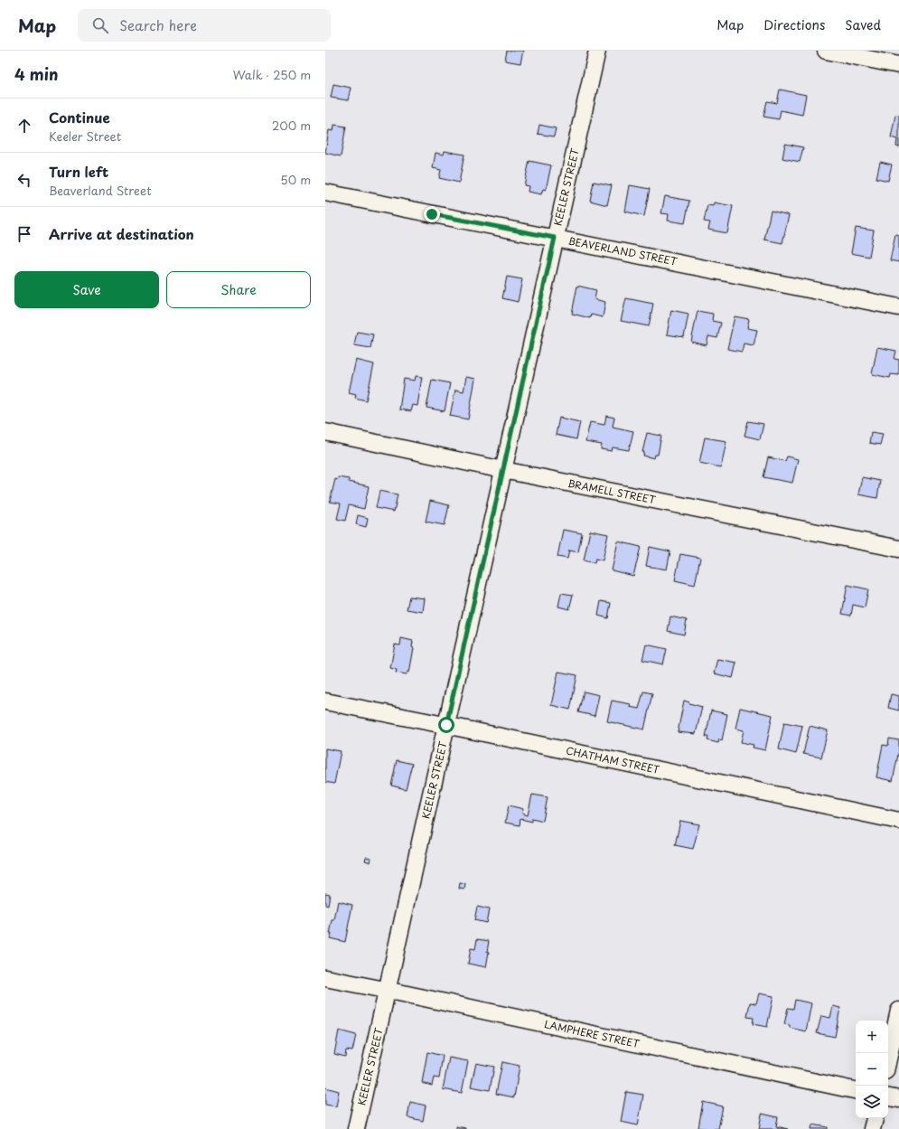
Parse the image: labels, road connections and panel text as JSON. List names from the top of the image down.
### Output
{
  "streets": {
    "street": [
      "KEELER STREET",
      "BEAVERLAND STREET",
      "BRAMELL STREET",
      "CHATHAM STREET",
      "LAMPHERE STREET"
    ]
  },
  "crossings": [
    ["KEELER STREET", "BEAVERLAND STREET"],
    ["KEELER STREET", "BRAMELL STREET"],
    ["KEELER STREET", "CHATHAM STREET"],
    ["KEELER STREET", "LAMPHERE STREET"]
  ],
  "page": {
    "header": "Map",
    "search": "Search here",
    "nav": ["Map", "Directions", "Saved"],
    "heading": ["4 min", "Walk · 250 m"],
    "list": [
      ["Continue", "Keeler Street", "200 m"],
      ["Turn left", "Beaverland Street", "50 m"],
      "Arrive at destination"
    ],
    "buttons": ["Save", "Share"],
    "map_buttons": ["+", "−"]
  }
}
